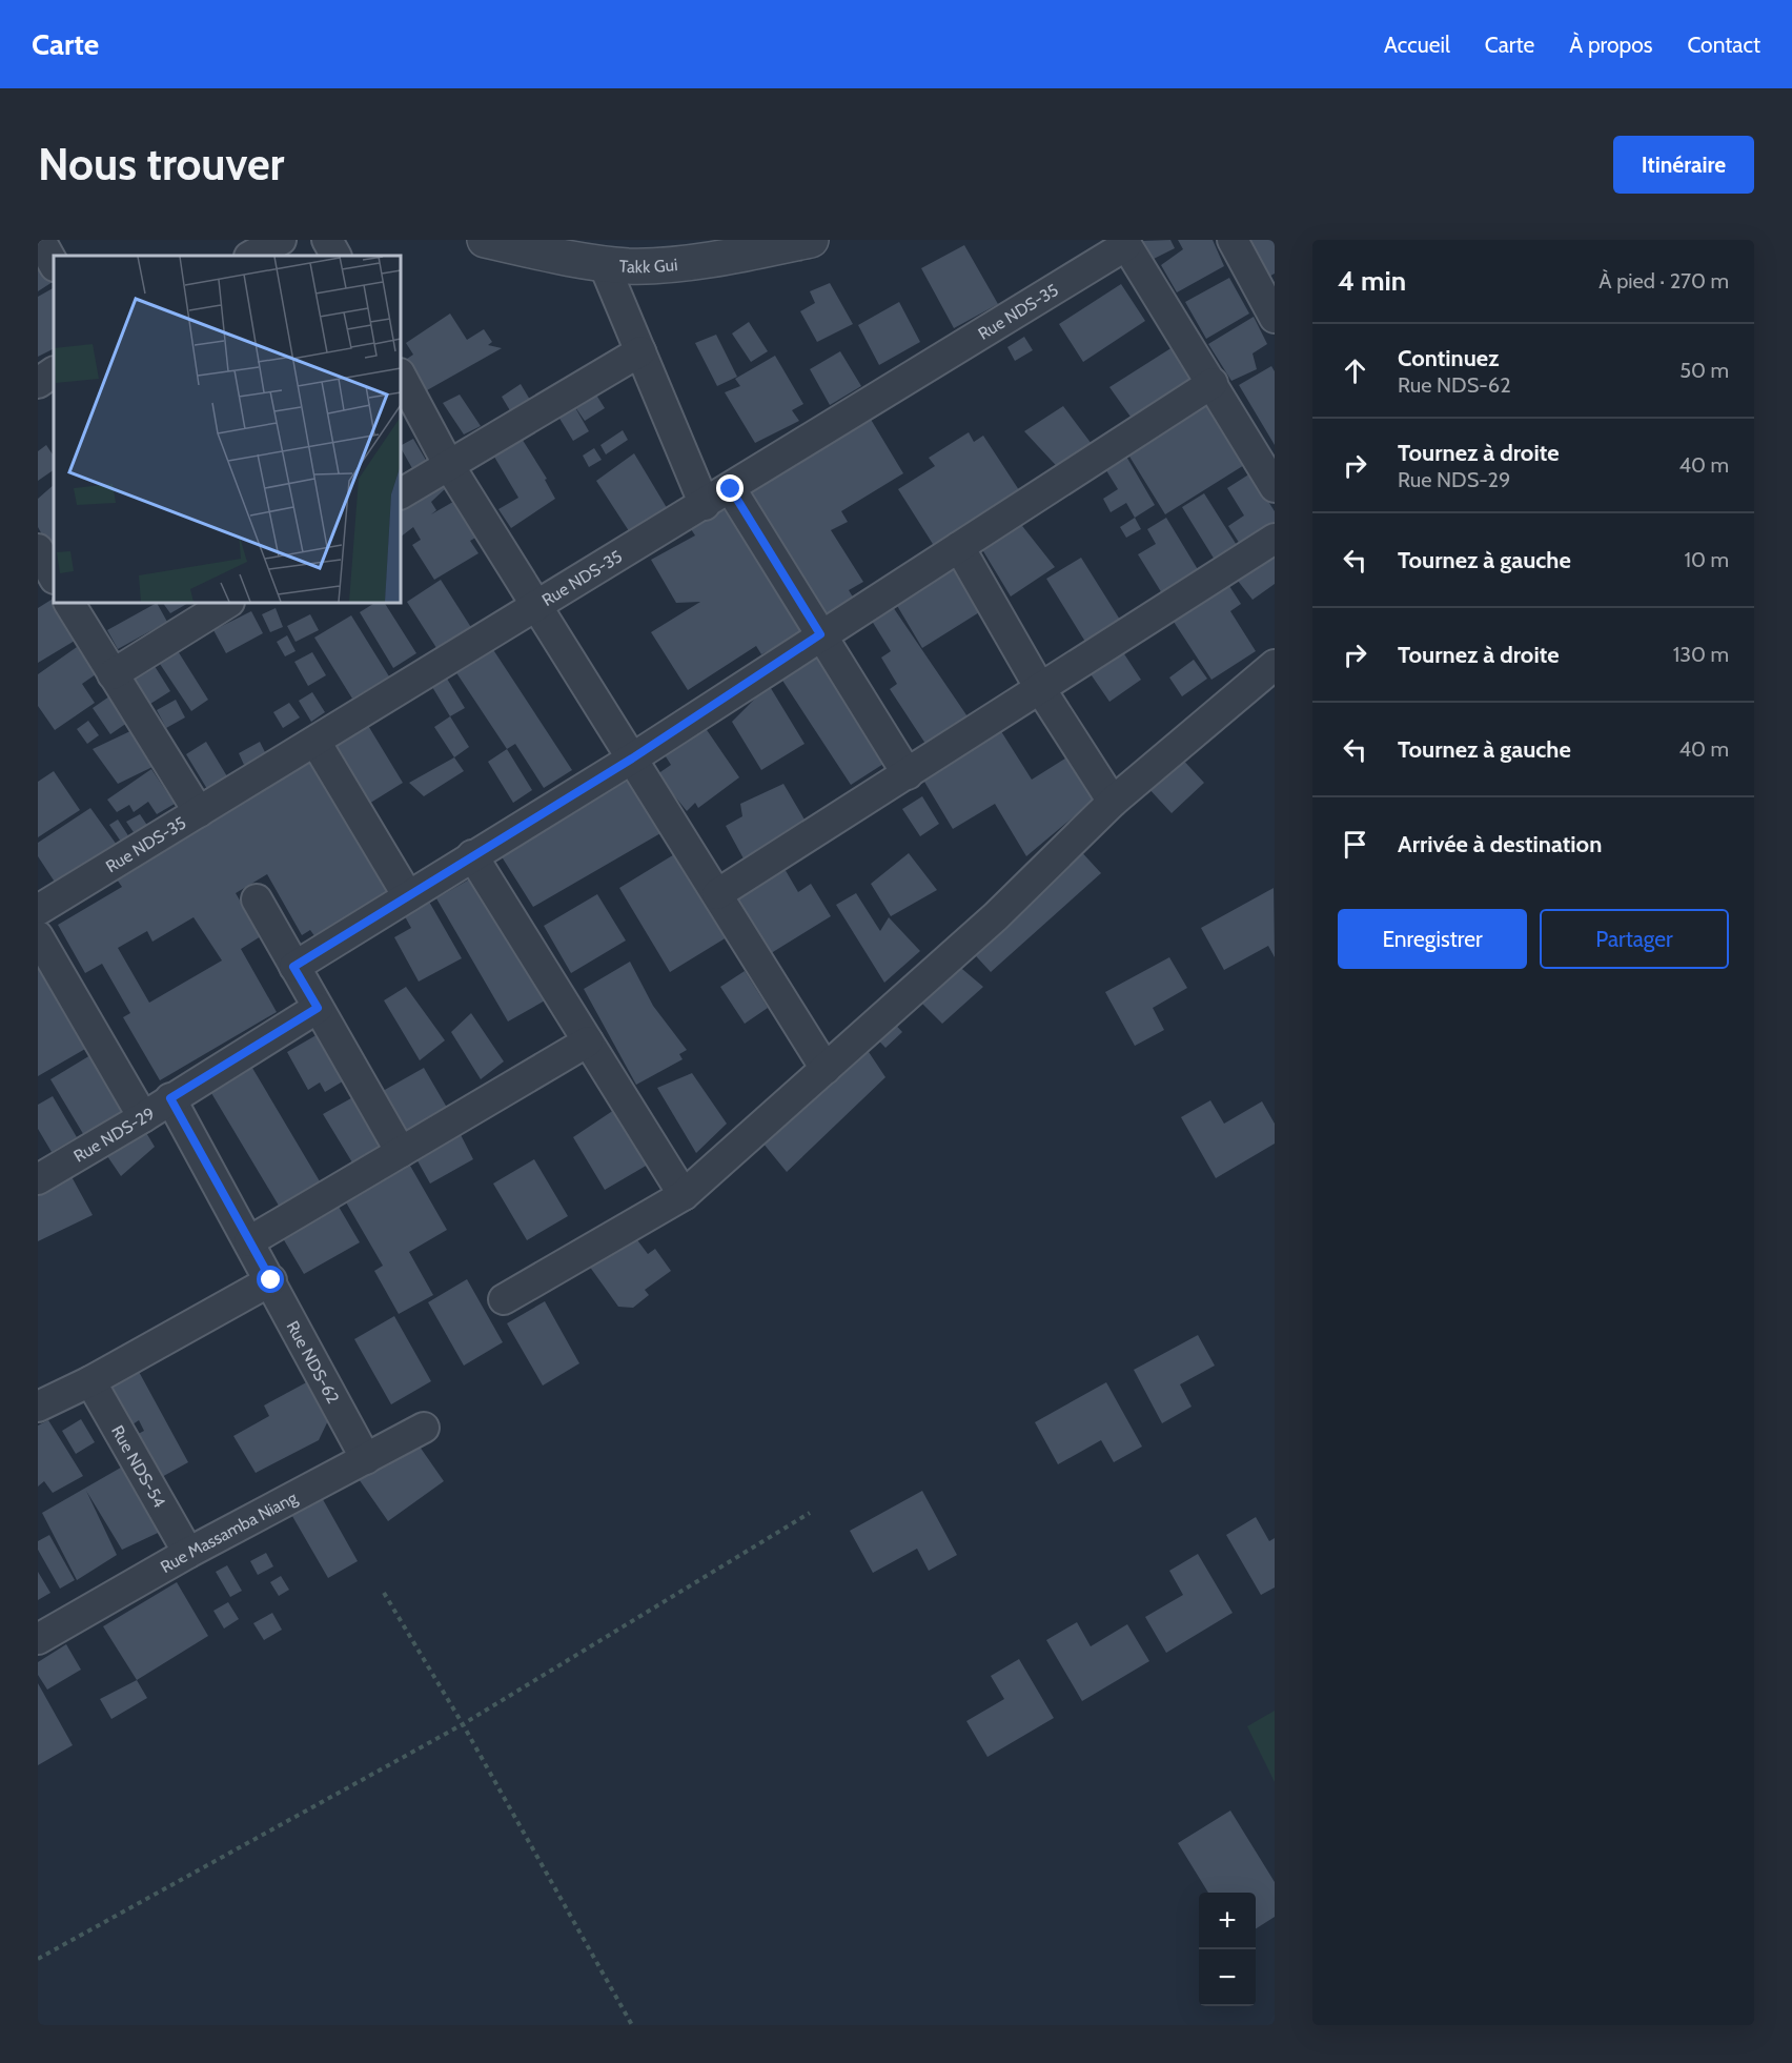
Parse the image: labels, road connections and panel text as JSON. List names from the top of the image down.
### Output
{
  "streets": {
    "street": [
      "Takk Gui",
      "Rue NDS-35",
      "Rue NDS-29",
      "Rue NDS-62",
      "Rue NDS-54",
      "Rue Massamba Niang"
    ]
  },
  "crossings": [
    ["Rue NDS-29", "Rue NDS-62"],
    ["Rue NDS-62", "Rue Massamba Niang"],
    ["Rue NDS-54", "Rue Massamba Niang"]
  ],
  "page": {
    "header": "Carte",
    "nav": [
      "Accueil",
      "Carte",
      "À propos",
      "Contact"
    ],
    "buttons": [
      "Itinéraire",
      ["Enregistrer", "Partager"]
    ],
    "title": "Nous trouver",
    "heading": ["4 min", "À pied · 270 m"],
    "list": [
      ["Continuez", "Rue NDS-62", "50 m"],
      ["Tournez à droite", "Rue NDS-29", "40 m"],
      ["Tournez à gauche", "10 m"],
      ["Tournez à droite", "130 m"],
      ["Tournez à gauche", "40 m"],
      "Arrivée à destination"
    ],
    "map_buttons": ["+", "−"]
  }
}
